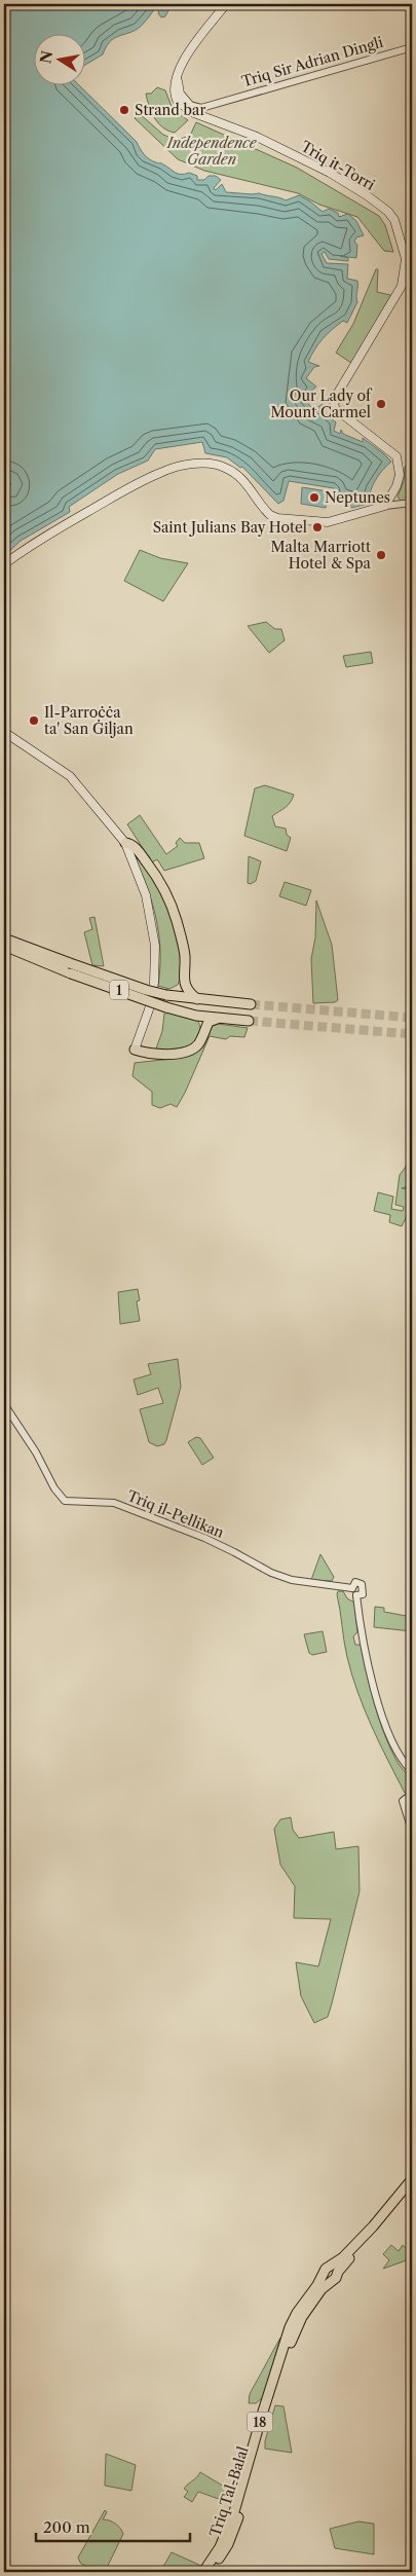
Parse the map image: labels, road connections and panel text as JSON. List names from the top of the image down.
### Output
{
  "streets": {
    "highway": ["1", "18", "Triq Tal-Balal"],
    "main road": ["Triq it-Torri"],
    "street": ["Triq Sir Adrian Dingli", "Triq il-Pellikan"]
  },
  "crossings": [
    ["Triq Sir Adrian Dingli", "Triq it-Torri"]
  ],
  "parks": ["Independence Garden"],
  "places": [
    "Strand bar",
    "Our Lady of Mount Carmel",
    "Neptunes",
    "Saint Julians Bay Hotel",
    "Malta Marriott Hotel & Spa",
    "Il-Parroċċa ta' San Ġiljan"
  ],
  "scale_bar": "200 m",
  "north": "left"
}
